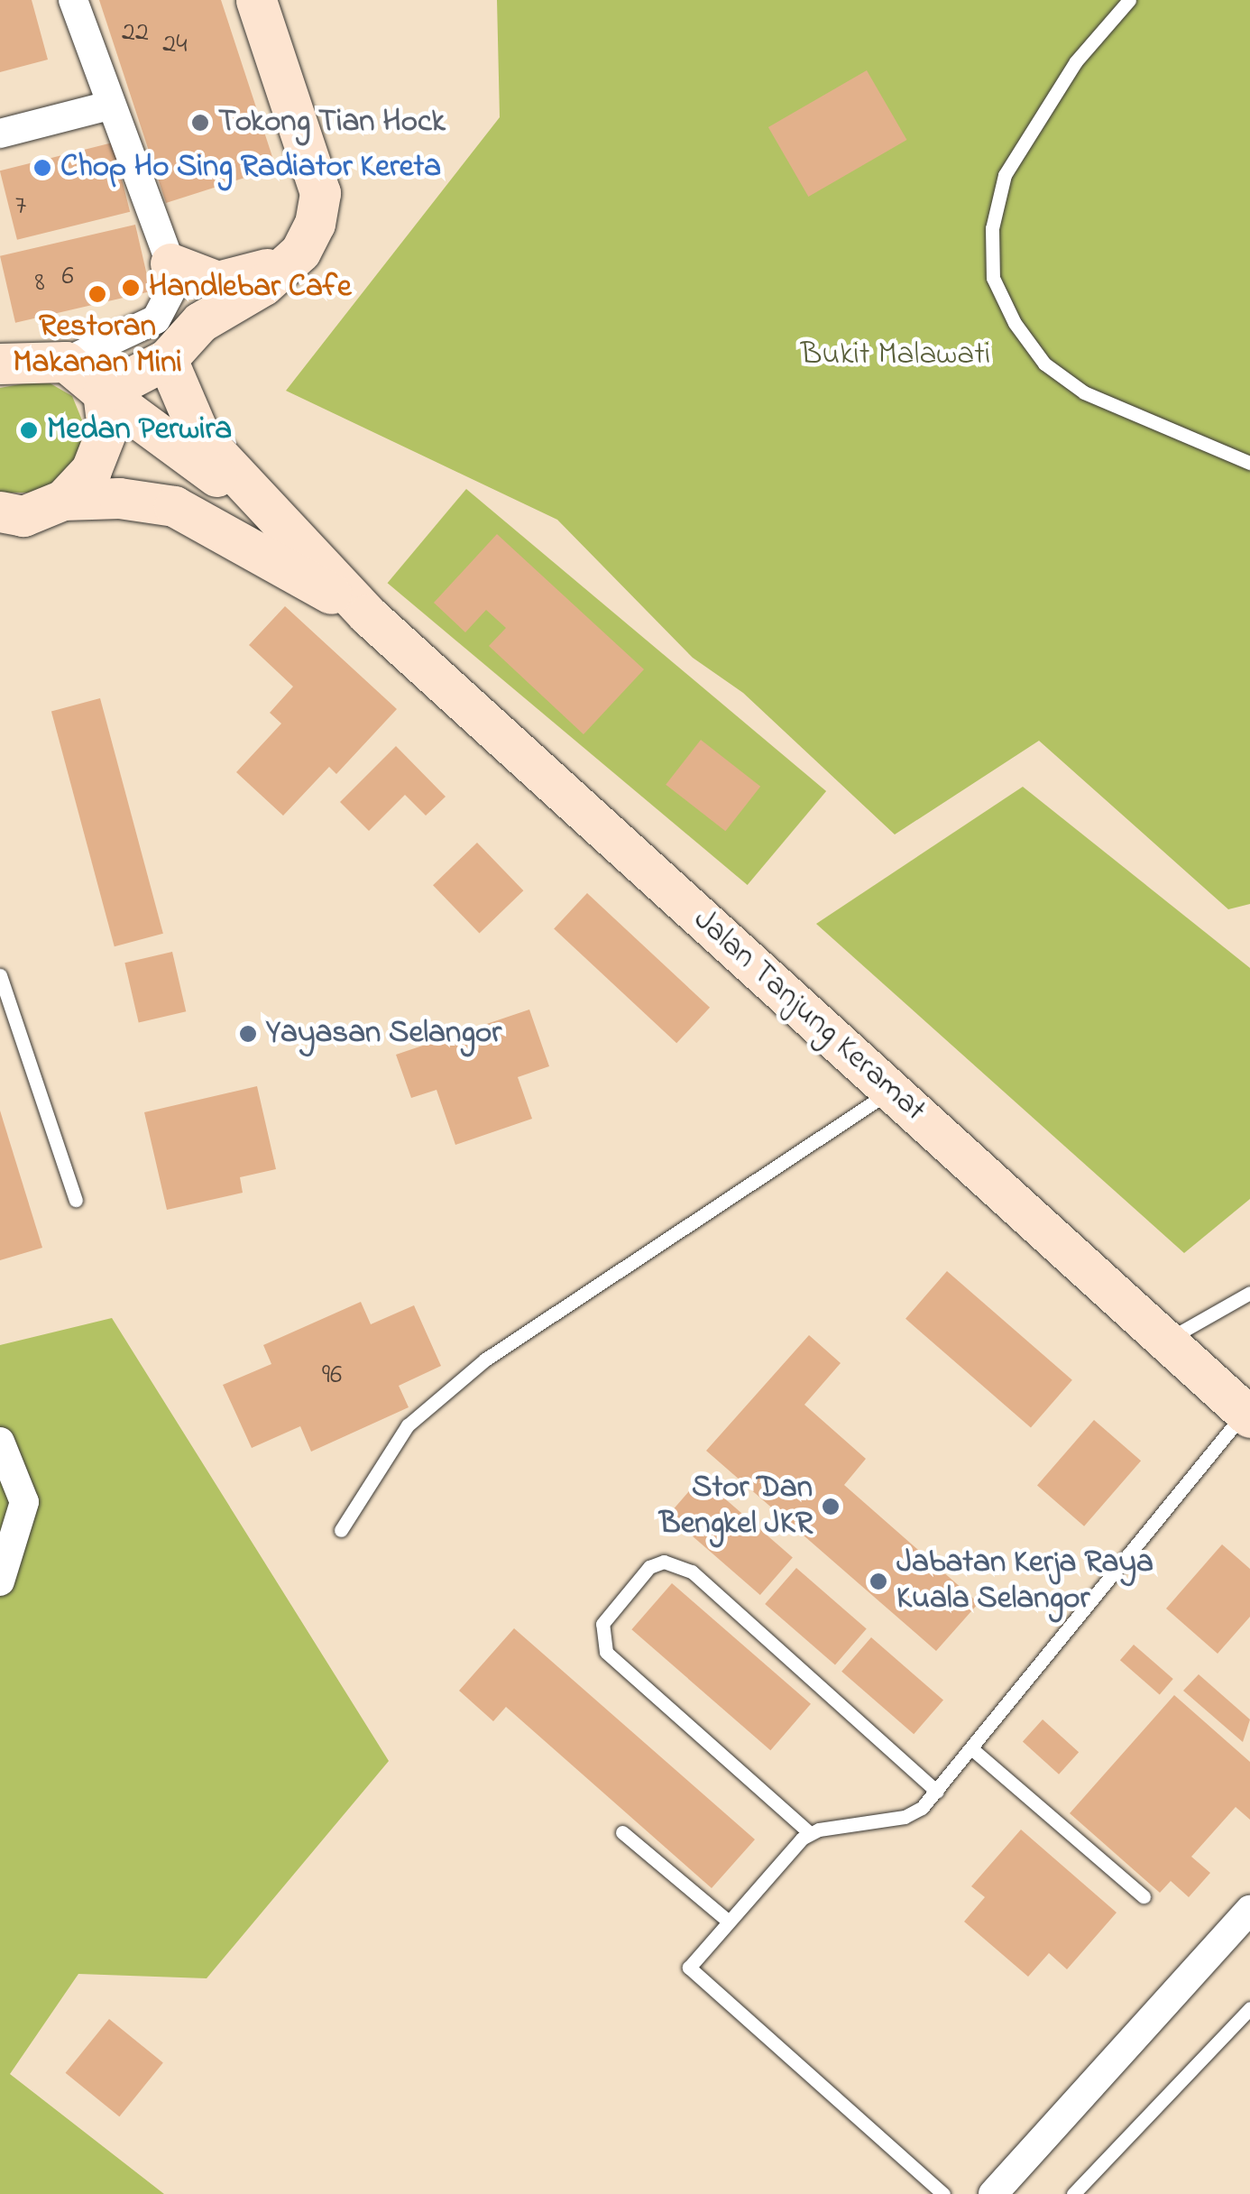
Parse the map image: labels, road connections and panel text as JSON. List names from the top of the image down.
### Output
{
  "streets": {
    "street": ["Jalan Tanjung Keramat"]
  },
  "parks": ["Bukit Malawati"],
  "places": [
    "Tokong Tian Hock",
    "Chop Ho Sing Radiator Kereta",
    "Handlebar Cafe",
    "Restoran Makanan Mini",
    "Medan Perwira",
    "Yayasan Selangor",
    "Stor Dan Bengkel JKR",
    "Jabatan Kerja Raya Kuala Selangor"
  ],
  "house_numbers": [
    "22",
    "24",
    "7",
    "6",
    "8",
    "96"
  ]
}
